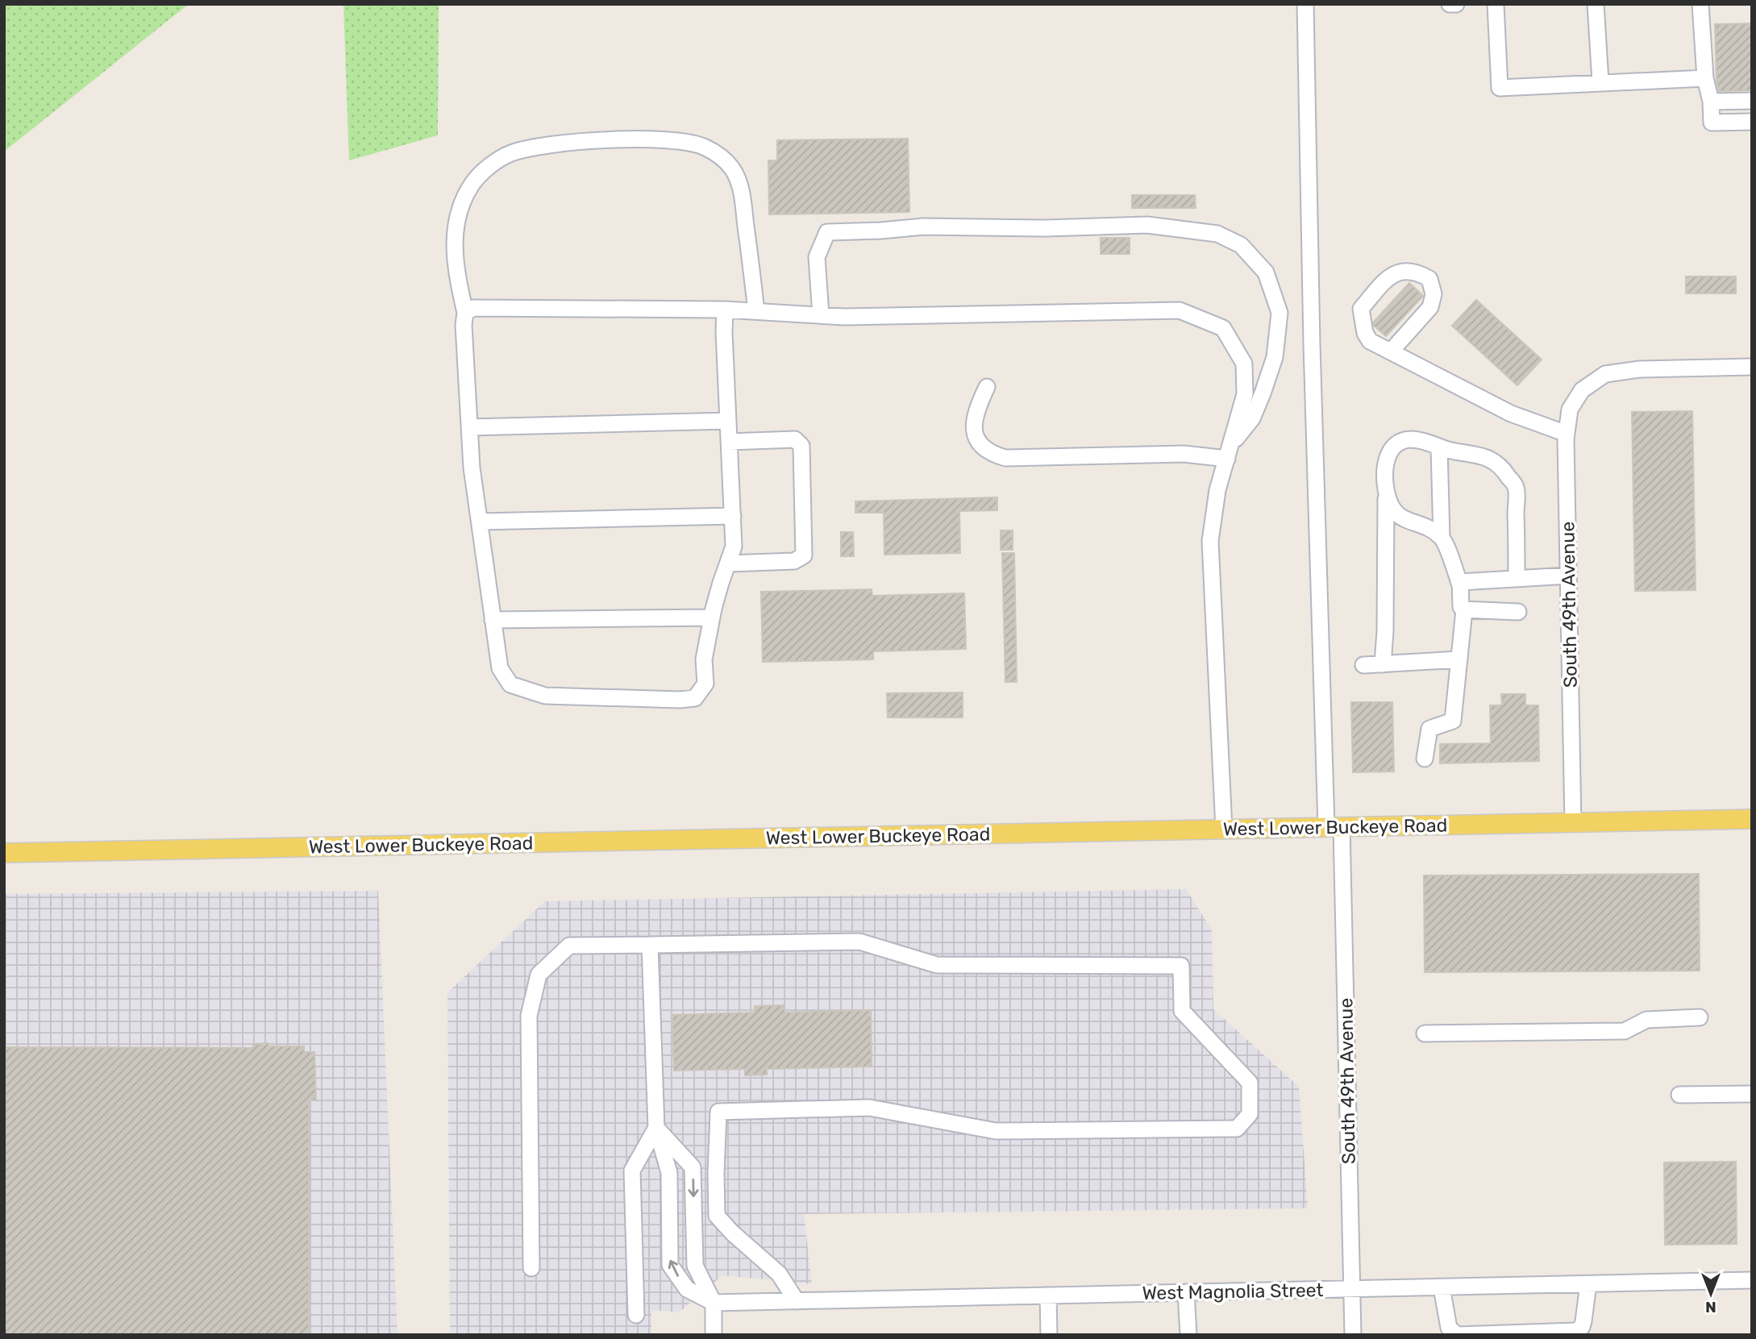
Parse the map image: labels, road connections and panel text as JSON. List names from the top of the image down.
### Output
{
  "streets": {
    "main road": ["West Lower Buckeye Road"],
    "street": ["South 49th Avenue", "West Magnolia Street"]
  },
  "crossings": [
    ["South 49th Avenue", "West Lower Buckeye Road"],
    ["South 49th Avenue", "West Magnolia Street"]
  ],
  "north": "bottom"
}
